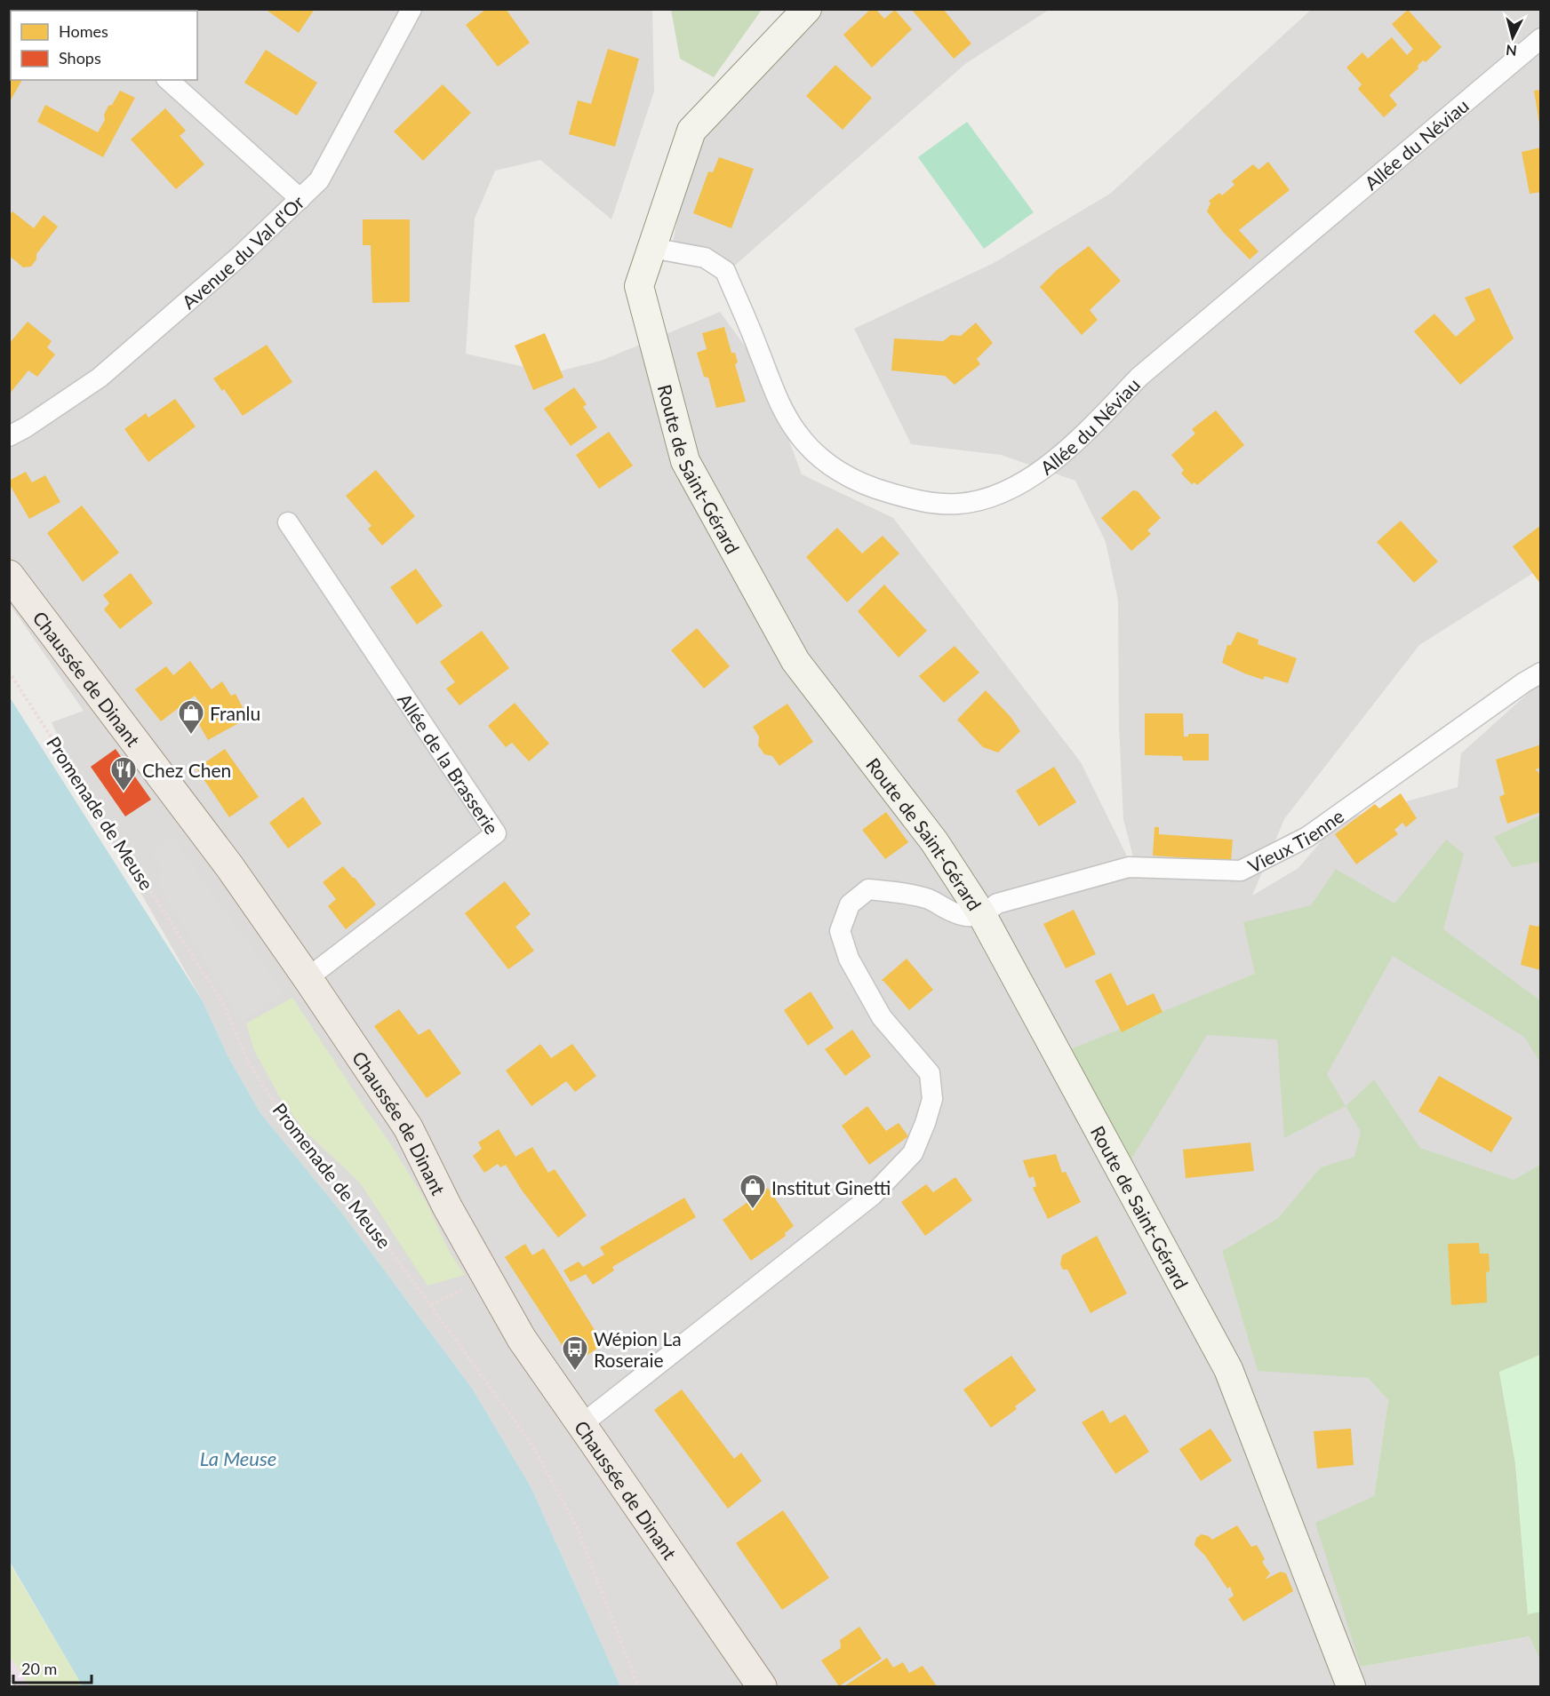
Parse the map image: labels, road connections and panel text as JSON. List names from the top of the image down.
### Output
{
  "streets": {
    "main road": ["Route de Saint-Gérard", "Chaussée de Dinant"],
    "street": [
      "Allée du Néviau",
      "Avenue du Val d'Or",
      "Allée de la Brasserie",
      "Vieux Tienne"
    ],
    "path": ["Promenade de Meuse"]
  },
  "crossings": [
    ["Allée du Néviau", "Route de Saint-Gérard"],
    ["Route de Saint-Gérard", "Vieux Tienne"],
    ["Chaussée de Dinant", "Allée de la Brasserie"]
  ],
  "water": ["La Meuse"],
  "places": {
    "shop": ["Franlu", "Institut Ginetti"],
    "restaurant": ["Chez Chen"],
    "bus stop": ["Wépion La Roseraie"]
  },
  "legend": ["Homes", "Shops"],
  "scale_bar": "20 m",
  "north": "bottom"
}
